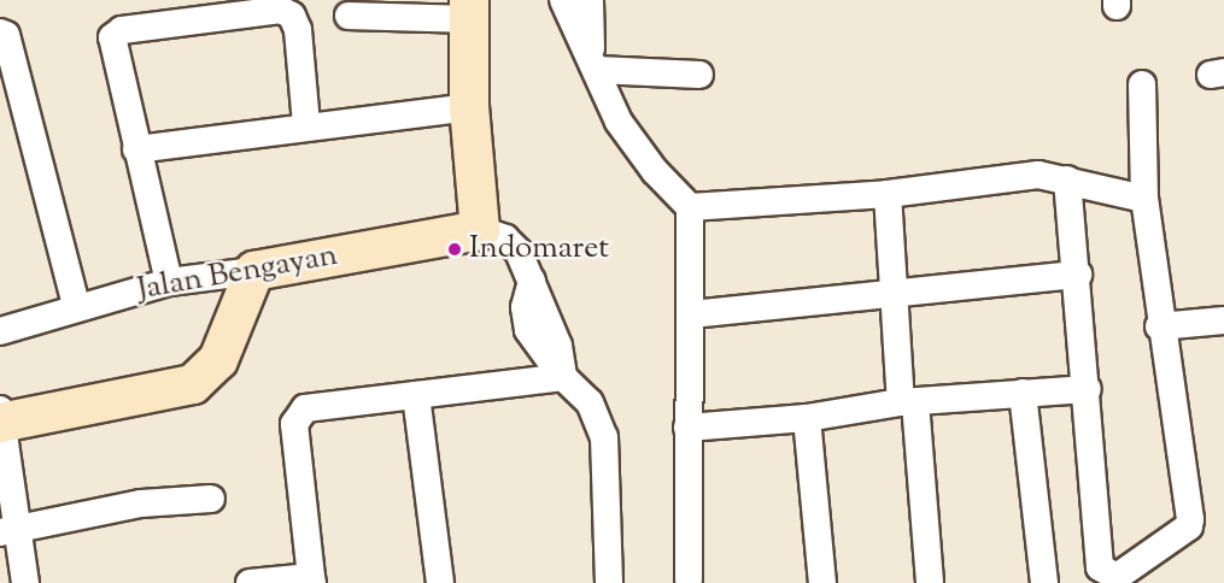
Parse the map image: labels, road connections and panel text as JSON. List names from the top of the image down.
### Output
{
  "streets": {
    "street": ["Jalan Bengayan"]
  },
  "places": ["Indomaret"]
}
